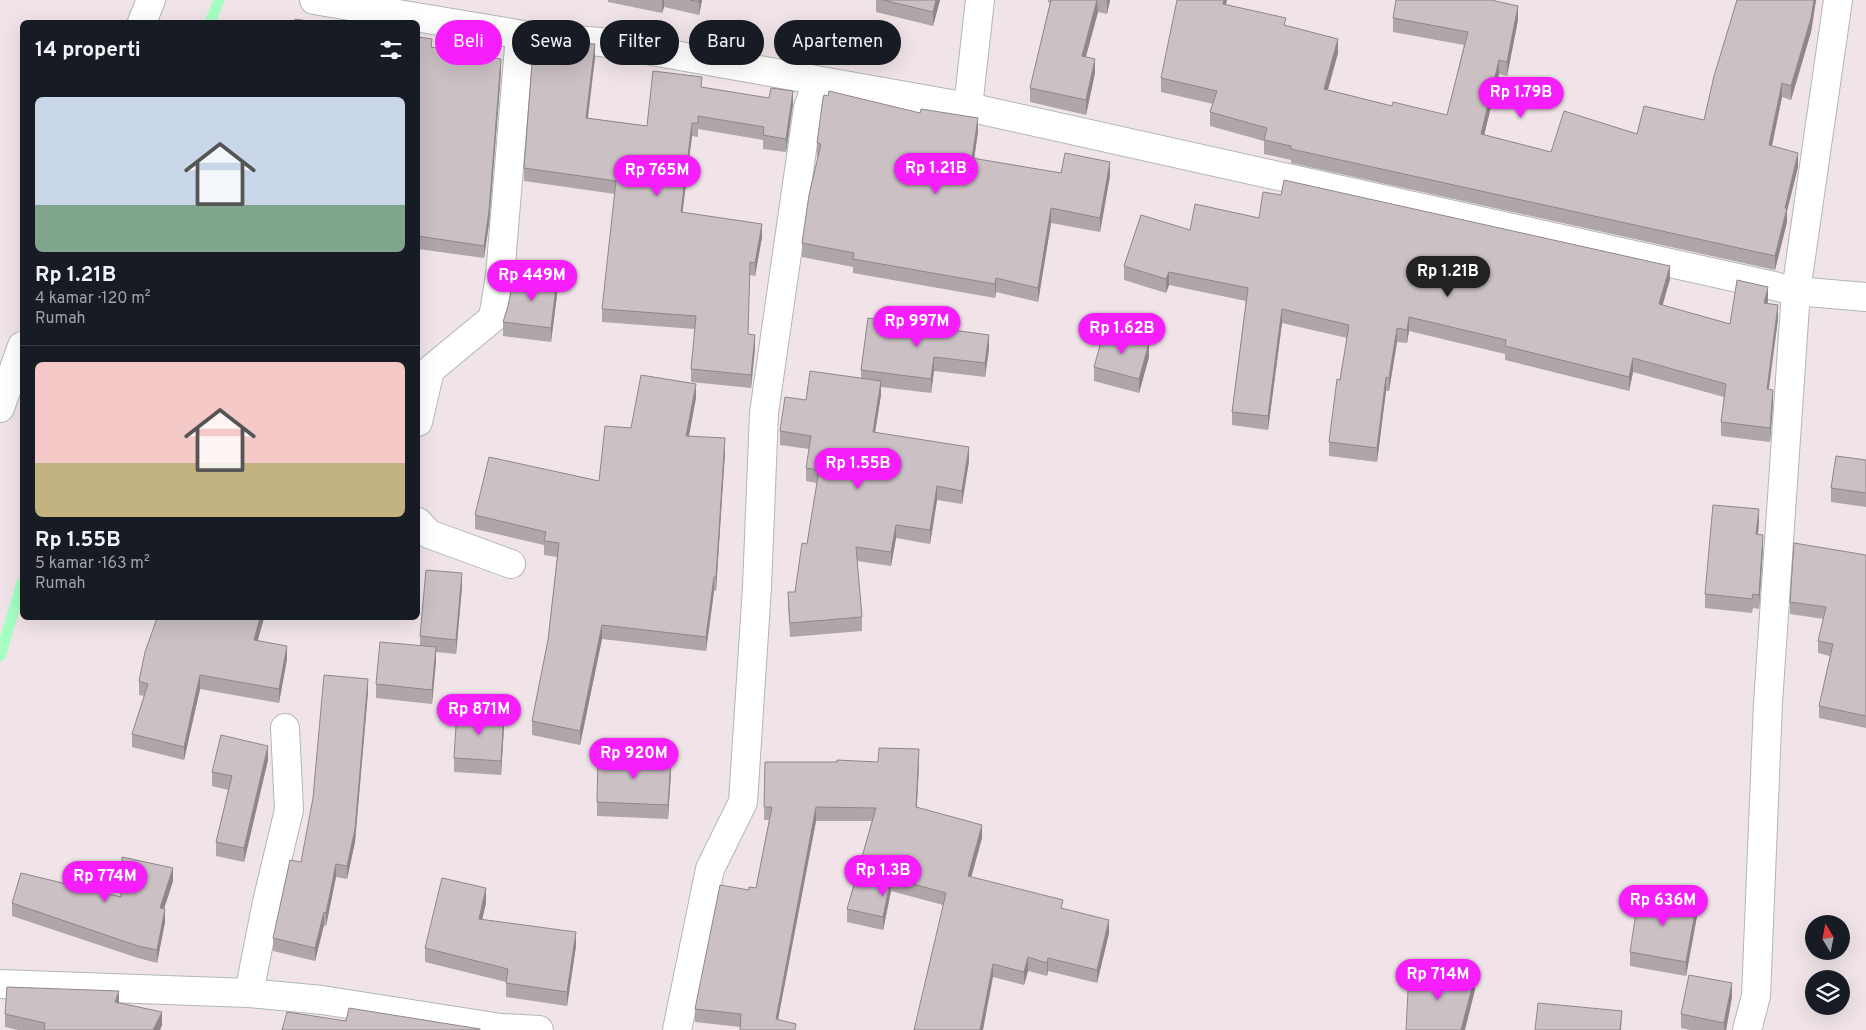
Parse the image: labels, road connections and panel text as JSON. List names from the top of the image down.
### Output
{
  "north": "top",
  "page": {
    "chip": [
      "Beli",
      "Sewa",
      "Filter",
      "Baru",
      "Apartemen"
    ],
    "heading": "14 properti",
    "price": [
      "Rp 1.79B",
      "Rp 1.21B",
      "Rp 765M",
      "Rp 1.21B",
      "Rp 449M",
      "Rp 997M",
      "Rp 1.62B",
      "Rp 1.55B",
      "Rp 871M",
      "Rp 920M",
      "Rp 1.3B",
      "Rp 774M",
      "Rp 636M",
      "Rp 714M"
    ],
    "list": [
      {
        "name": "Rp 1.21B",
        "note": "4 kamar · 120 m² · Rumah"
      },
      {
        "name": "Rp 1.55B",
        "note": "5 kamar · 163 m² · Rumah"
      }
    ]
  }
}
